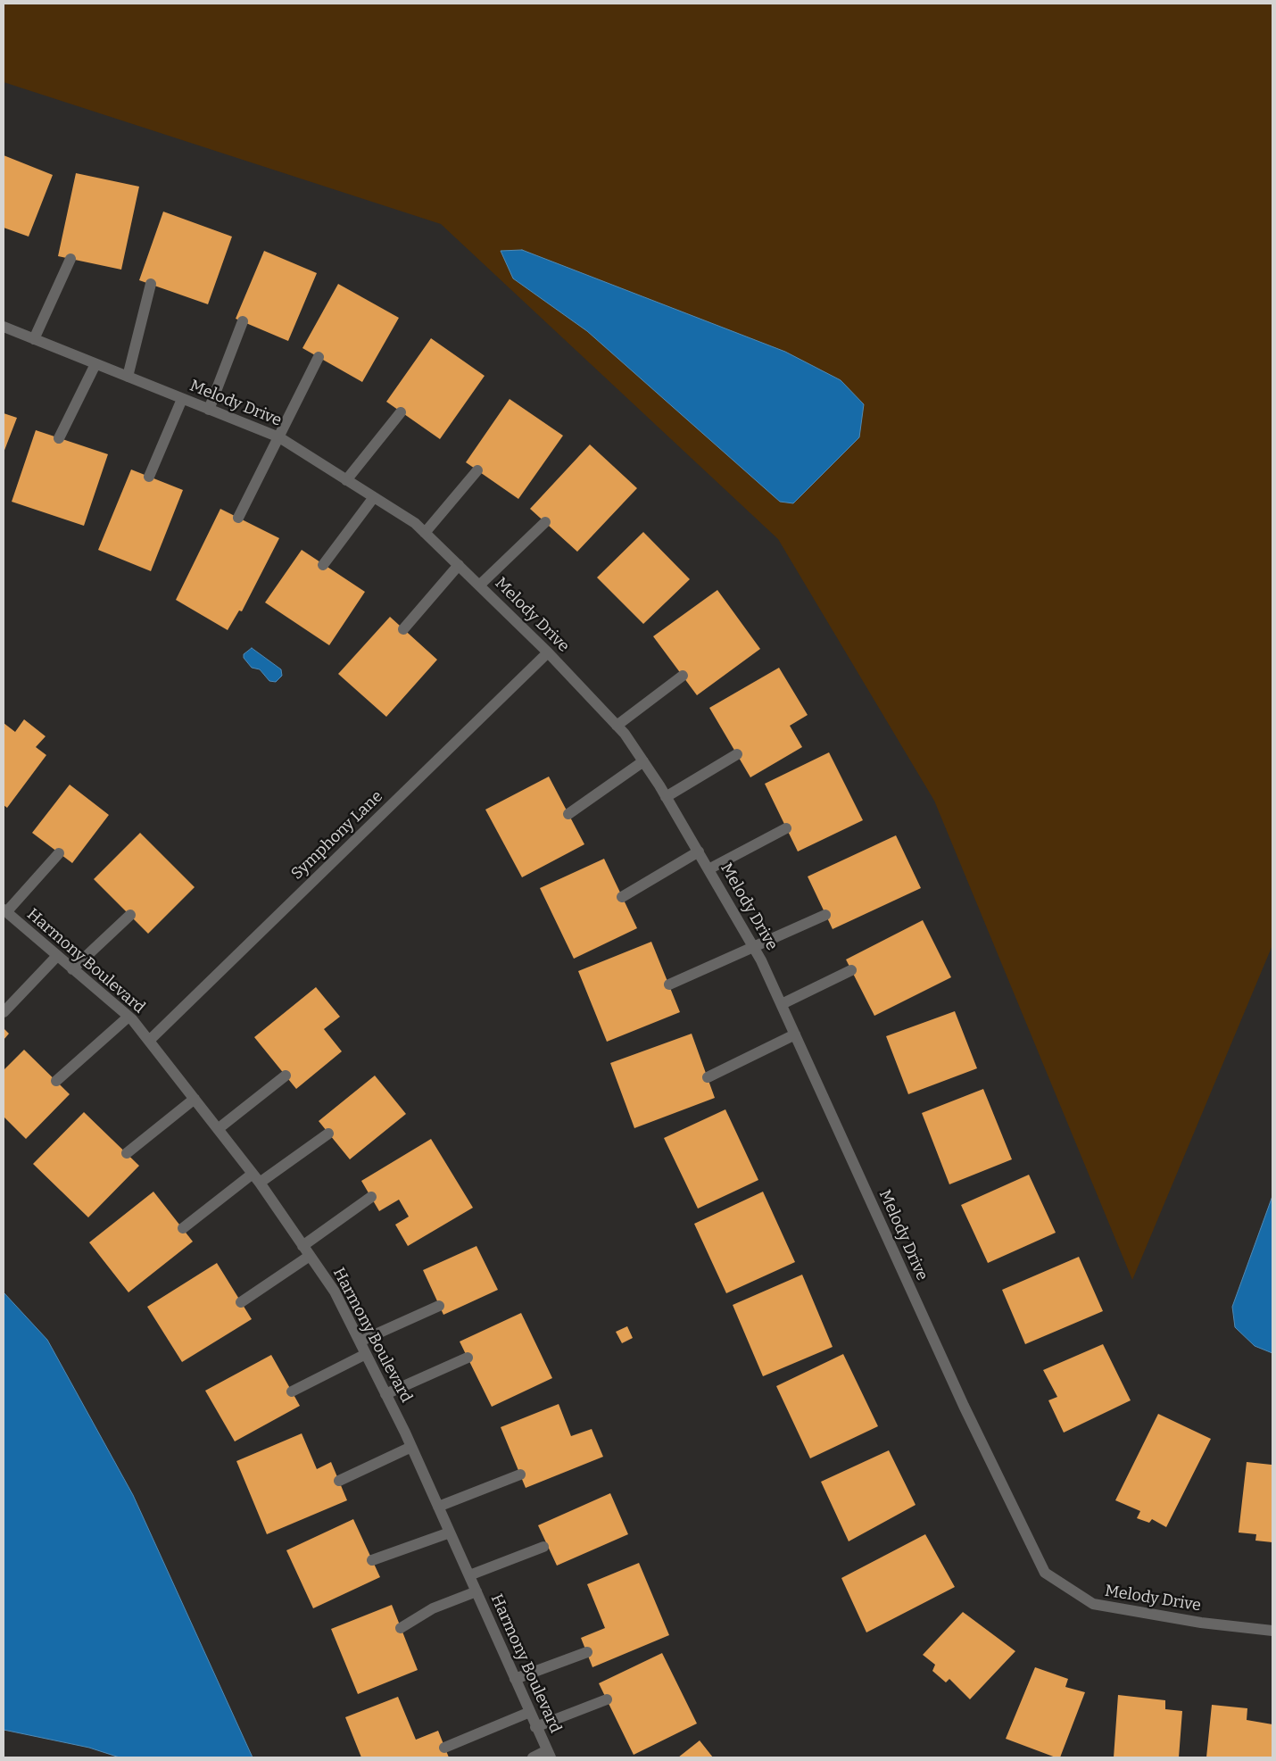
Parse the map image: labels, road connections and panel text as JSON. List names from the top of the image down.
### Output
{
  "streets": {
    "street": ["Melody Drive", "Symphony Lane", "Harmony Boulevard"]
  },
  "crossings": [
    ["Melody Drive", "Symphony Lane"],
    ["Symphony Lane", "Harmony Boulevard"]
  ]
}
